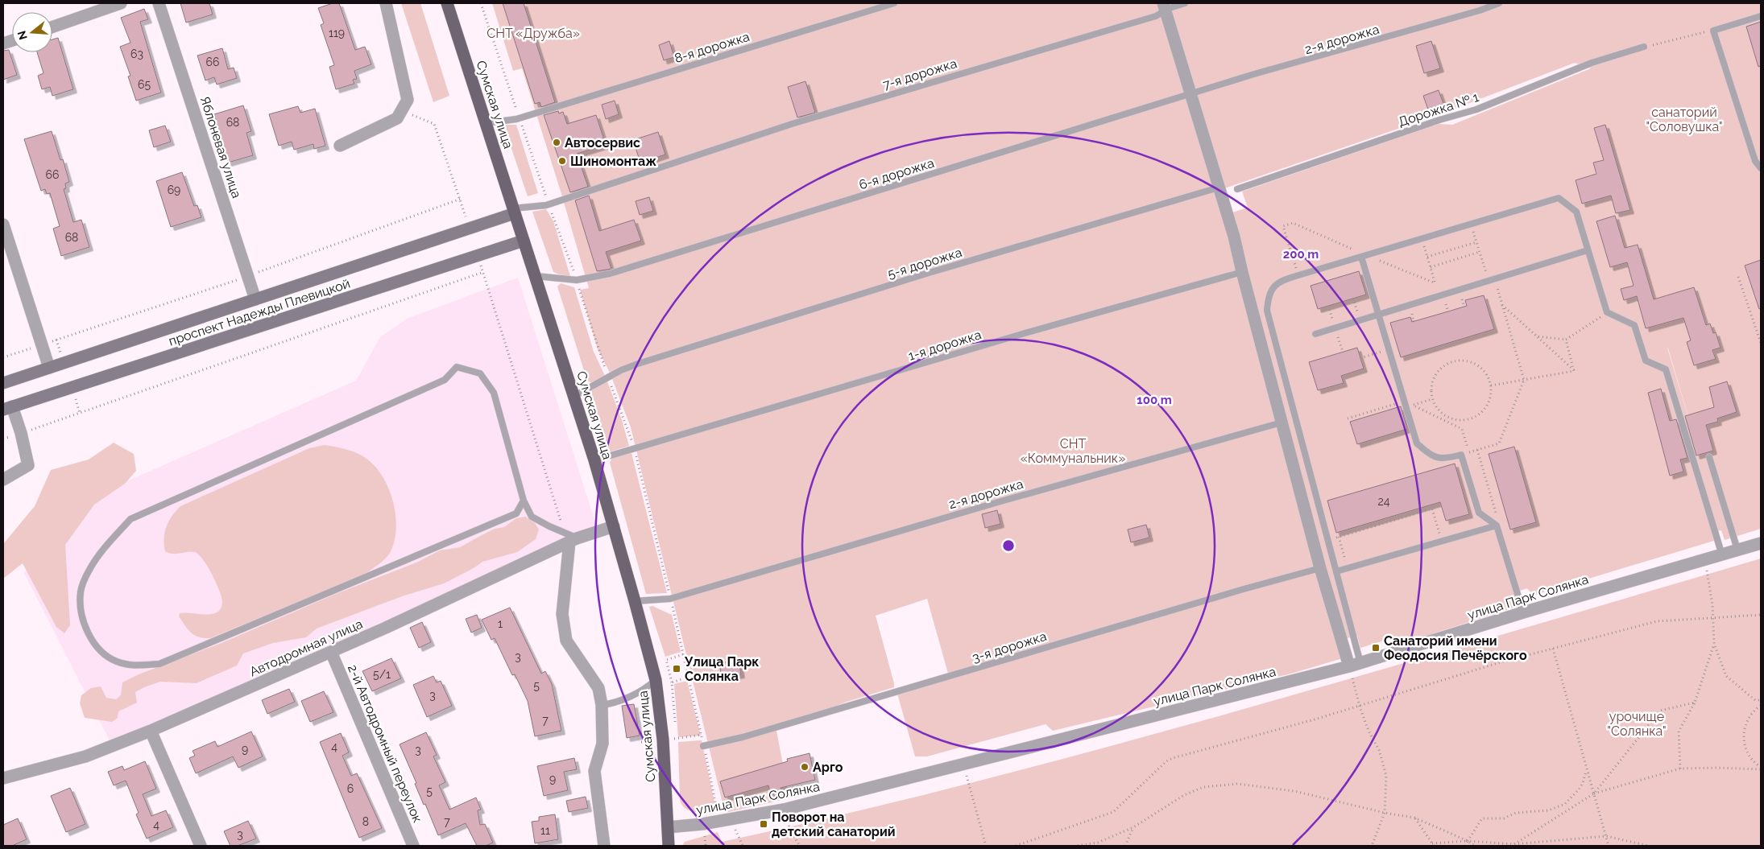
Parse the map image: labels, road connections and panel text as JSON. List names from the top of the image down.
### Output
{
  "streets": {
    "main road": ["Сумская улица", "проспект Надежды Плевицкой"],
    "street": [
      "Яблоневая улица",
      "улица Парк Солянка",
      "Автодромная улица",
      "2-й Автодромный переулок"
    ],
    "lane": [
      "2-я дорожка",
      "8-я дорожка",
      "7-я дорожка",
      "Дорожка № 1",
      "6-я дорожка",
      "5-я дорожка",
      "1-я дорожка",
      "3-я дорожка"
    ]
  },
  "crossings": [
    ["2-я дорожка", "Сумская улица"],
    ["2-я дорожка", "6-я дорожка"],
    ["8-я дорожка", "Сумская улица"],
    ["7-я дорожка", "Сумская улица"],
    ["7-я дорожка", "проспект Надежды Плевицкой"],
    ["Сумская улица", "6-я дорожка"],
    ["Сумская улица", "5-я дорожка"],
    ["Сумская улица", "проспект Надежды Плевицкой"],
    ["Сумская улица", "1-я дорожка"],
    ["Сумская улица", "улица Парк Солянка"],
    ["Сумская улица", "Автодромная улица"],
    ["Яблоневая улица", "проспект Надежды Плевицкой"],
    ["Автодромная улица", "2-й Автодромный переулок"]
  ],
  "parks": [
    "СНТ «Дружба»",
    "cанаторий \"Соловушка\"",
    "СНТ «Коммунальник»",
    "урочище \"Солянка\""
  ],
  "places": {
    "other": ["Автосервис", "Шиномонтаж", "Арго"],
    "transit": ["Санаторий имени Феодосия Печёрского", "Улица Парк Солянка", "Поворот на детский санаторий"]
  },
  "house_numbers": [
    "119",
    "63",
    "66",
    "65",
    "68",
    "66",
    "69",
    "68",
    "24",
    "1",
    "3",
    "5/1",
    "5",
    "3",
    "7",
    "4",
    "9",
    "3",
    "9",
    "6",
    "5",
    "8",
    "7",
    "4",
    "11",
    "3"
  ],
  "north": "left",
  "rings": ["200 m", "100 m"]
}
